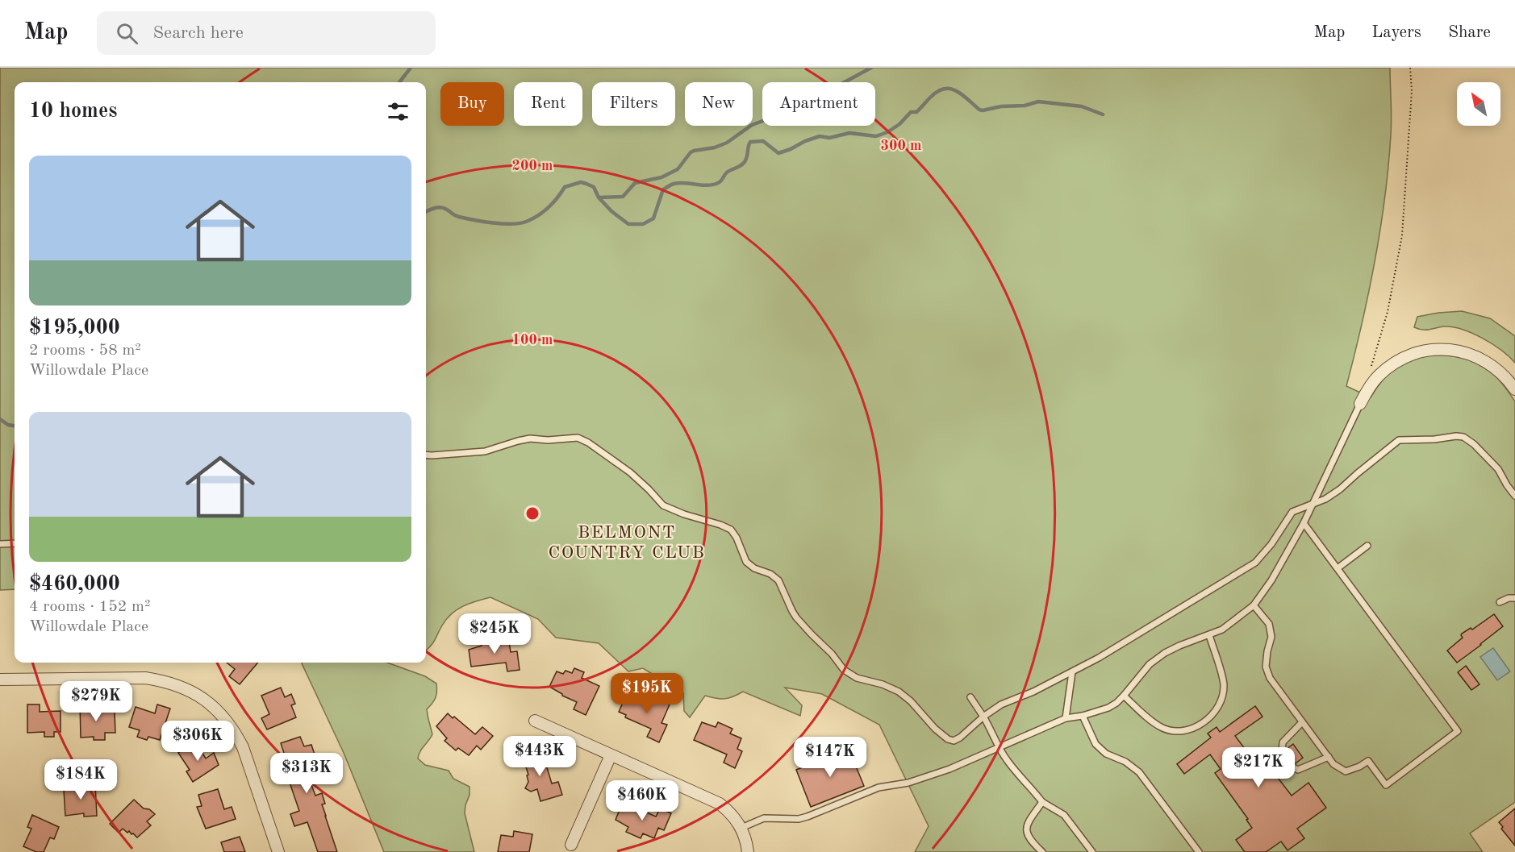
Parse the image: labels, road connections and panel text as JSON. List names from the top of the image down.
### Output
{
  "districts": ["BELMONT COUNTRY CLUB"],
  "north": "top left",
  "page": {
    "header": "Map",
    "search": "Search here",
    "nav": ["Map", "Layers", "Share"],
    "chip": [
      "Buy",
      "Rent",
      "Filters",
      "New",
      "Apartment"
    ],
    "heading": "10 homes",
    "list": [
      {
        "name": "$195,000",
        "note": "2 rooms · 58 m² · Willowdale Place"
      },
      {
        "name": "$460,000",
        "note": "4 rooms · 152 m² · Willowdale Place"
      }
    ],
    "price": [
      "$245K",
      "$195K",
      "$279K",
      "$306K",
      "$443K",
      "$147K",
      "$217K",
      "$313K",
      "$184K",
      "$460K"
    ]
  },
  "rings": ["300 m", "200 m", "100 m"]
}
